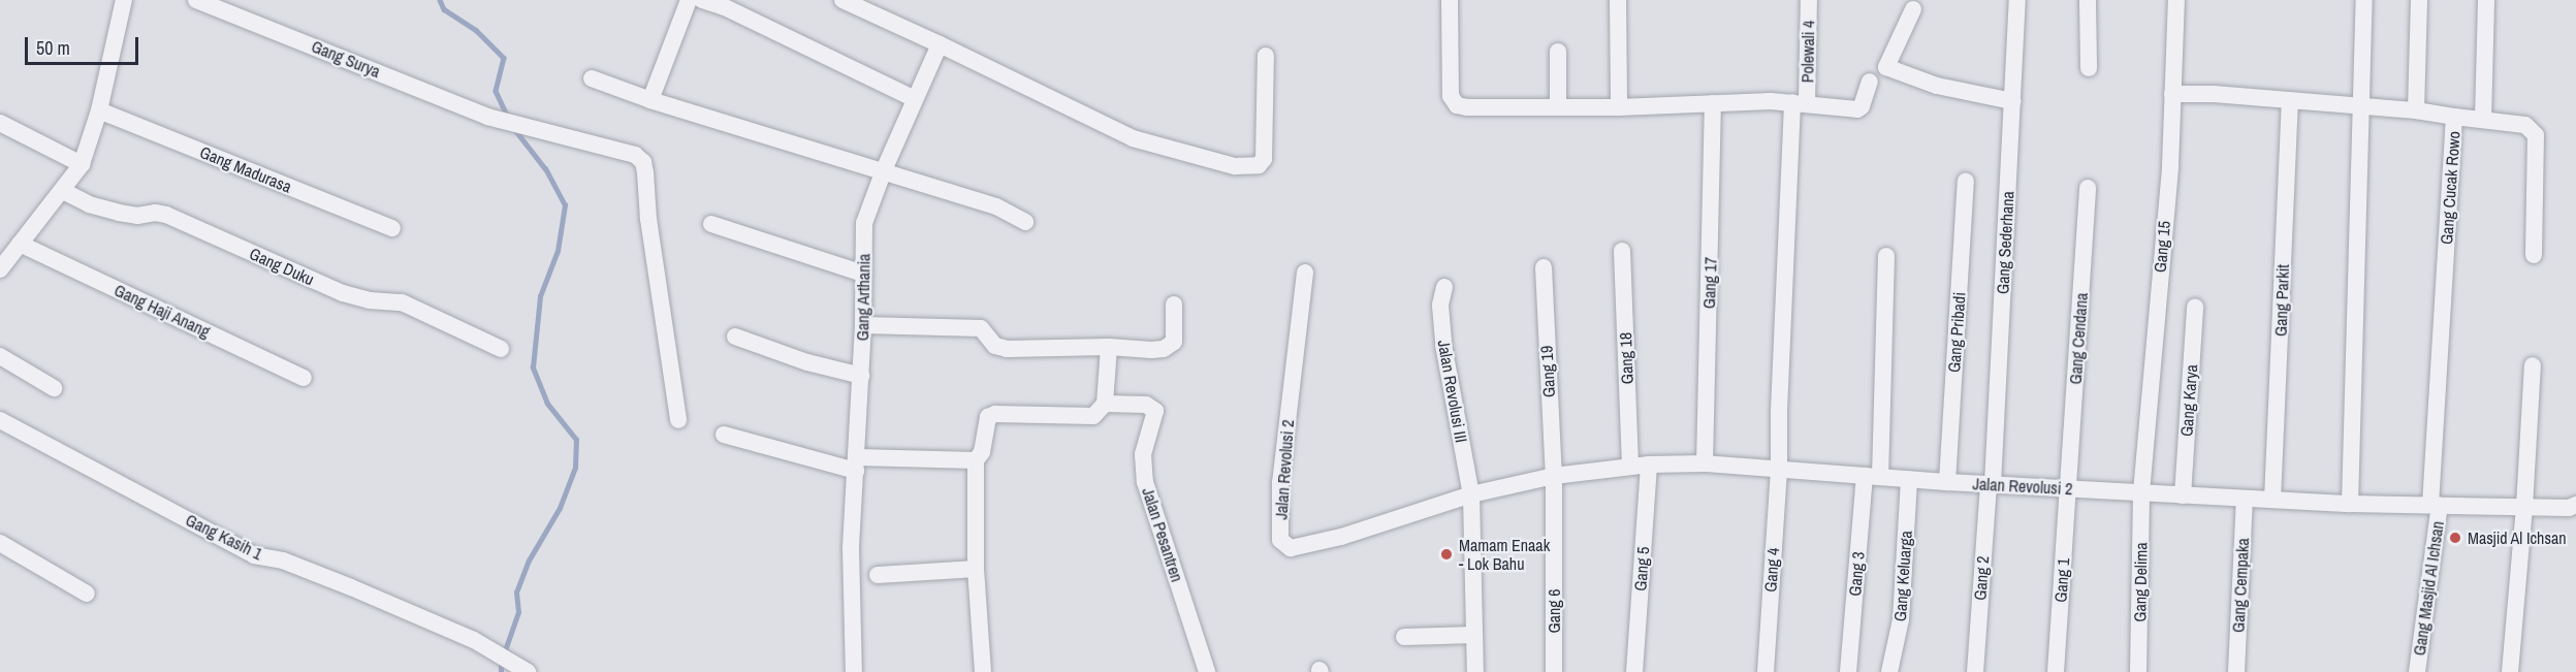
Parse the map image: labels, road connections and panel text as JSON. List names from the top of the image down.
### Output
{
  "streets": {
    "street": [
      "Polewali 4",
      "Gang Surya",
      "Gang Madurasa",
      "Gang Cucak Rowo",
      "Gang Sederhana",
      "Gang 15",
      "Gang Duku",
      "Gang 17",
      "Gang Arthania",
      "Gang Parkit",
      "Gang Haji Anang",
      "Gang Pribadi",
      "Gang Cendana",
      "Gang 18",
      "Gang 19",
      "Jalan Revolusi III",
      "Gang Karya",
      "Jalan Revolusi 2",
      "Jalan Pesantren",
      "Gang Kasih 1",
      "Gang 5",
      "Gang 4",
      "Gang 3",
      "Gang Keluarga",
      "Gang 2",
      "Gang 1",
      "Gang Delima",
      "Gang Cempaka",
      "Gang Masjid Al Ichsan",
      "Gang 6"
    ]
  },
  "crossings": [
    ["Polewali 4", "Jalan Revolusi 2"],
    ["Polewali 4", "Gang 4"],
    ["Gang Cucak Rowo", "Gang 15"],
    ["Gang Cucak Rowo", "Gang Parkit"],
    ["Gang Cucak Rowo", "Jalan Revolusi 2"],
    ["Gang Cucak Rowo", "Gang Masjid Al Ichsan"],
    ["Gang Sederhana", "Jalan Revolusi 2"],
    ["Gang Sederhana", "Gang 2"],
    ["Gang 15", "Jalan Revolusi 2"],
    ["Gang 15", "Gang Delima"],
    ["Gang 17", "Jalan Revolusi 2"],
    ["Gang Parkit", "Jalan Revolusi 2"],
    ["Gang Pribadi", "Jalan Revolusi 2"],
    ["Gang Cendana", "Jalan Revolusi 2"],
    ["Gang Cendana", "Gang 1"],
    ["Gang 18", "Jalan Revolusi 2"],
    ["Gang 19", "Jalan Revolusi 2"],
    ["Gang 19", "Gang 6"],
    ["Jalan Revolusi III", "Jalan Revolusi 2"],
    ["Gang Karya", "Jalan Revolusi 2"],
    ["Jalan Revolusi 2", "Gang 5"],
    ["Jalan Revolusi 2", "Gang 4"],
    ["Jalan Revolusi 2", "Gang 3"],
    ["Jalan Revolusi 2", "Gang Keluarga"],
    ["Jalan Revolusi 2", "Gang 2"],
    ["Jalan Revolusi 2", "Gang 1"],
    ["Jalan Revolusi 2", "Gang Delima"],
    ["Jalan Revolusi 2", "Gang Cempaka"],
    ["Jalan Revolusi 2", "Gang Masjid Al Ichsan"],
    ["Jalan Revolusi 2", "Gang 6"]
  ],
  "places": ["Masjid Al Ichsan", "Mamam Enaak - Lok Bahu"],
  "scale_bar": "50 m"
}
